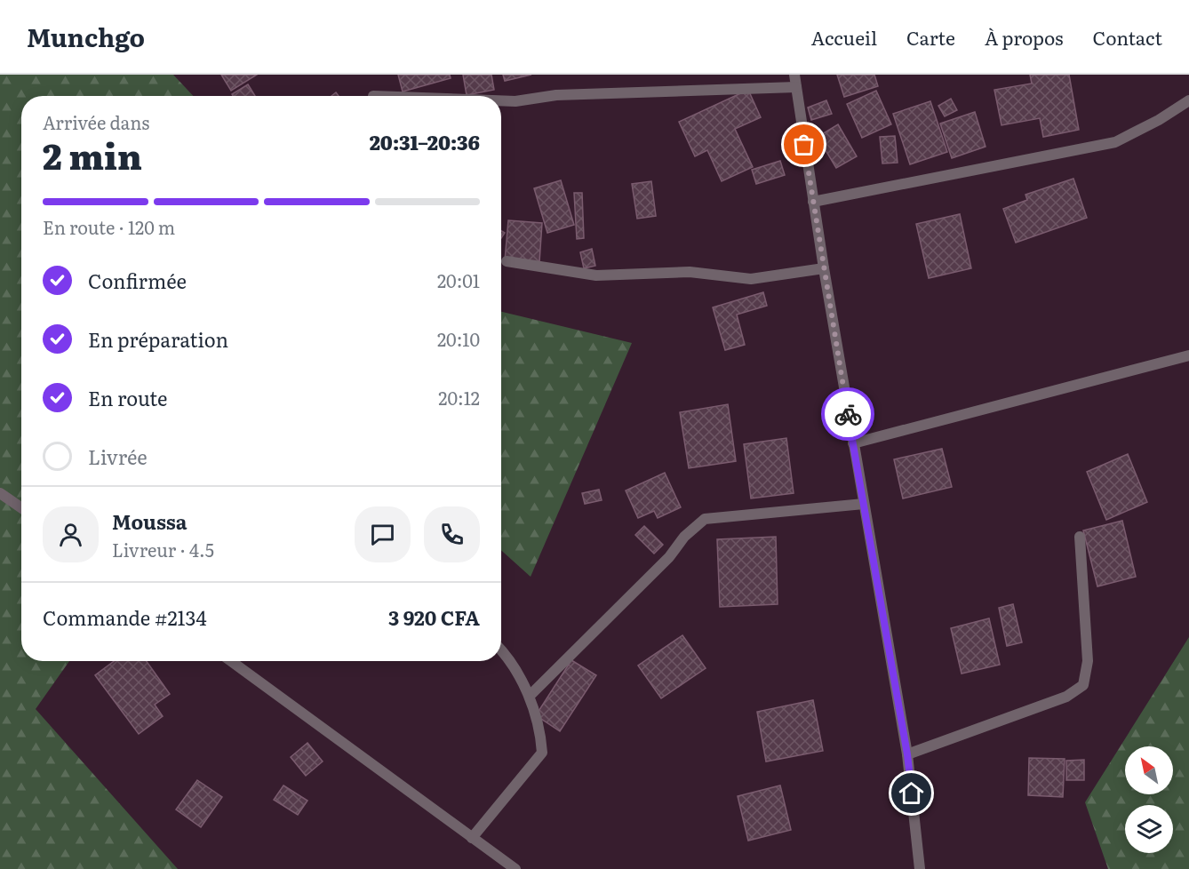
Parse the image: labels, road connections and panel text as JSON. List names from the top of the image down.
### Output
{
  "north": "top left",
  "page": {
    "header": "Munchgo",
    "nav": [
      "Accueil",
      "Carte",
      "À propos",
      "Contact"
    ],
    "heading": ["2 min", "Arrivée dans", "20:31–20:36"],
    "panel": [
      "Moussa",
      "Livreur · 4.5",
      "Commande #2134",
      "3 920 CFA"
    ],
    "bar": "En route · 120 m",
    "list": [
      ["Confirmée", "20:01"],
      ["En préparation", "20:10"],
      ["En route", "20:12"],
      "Livrée"
    ]
  }
}
